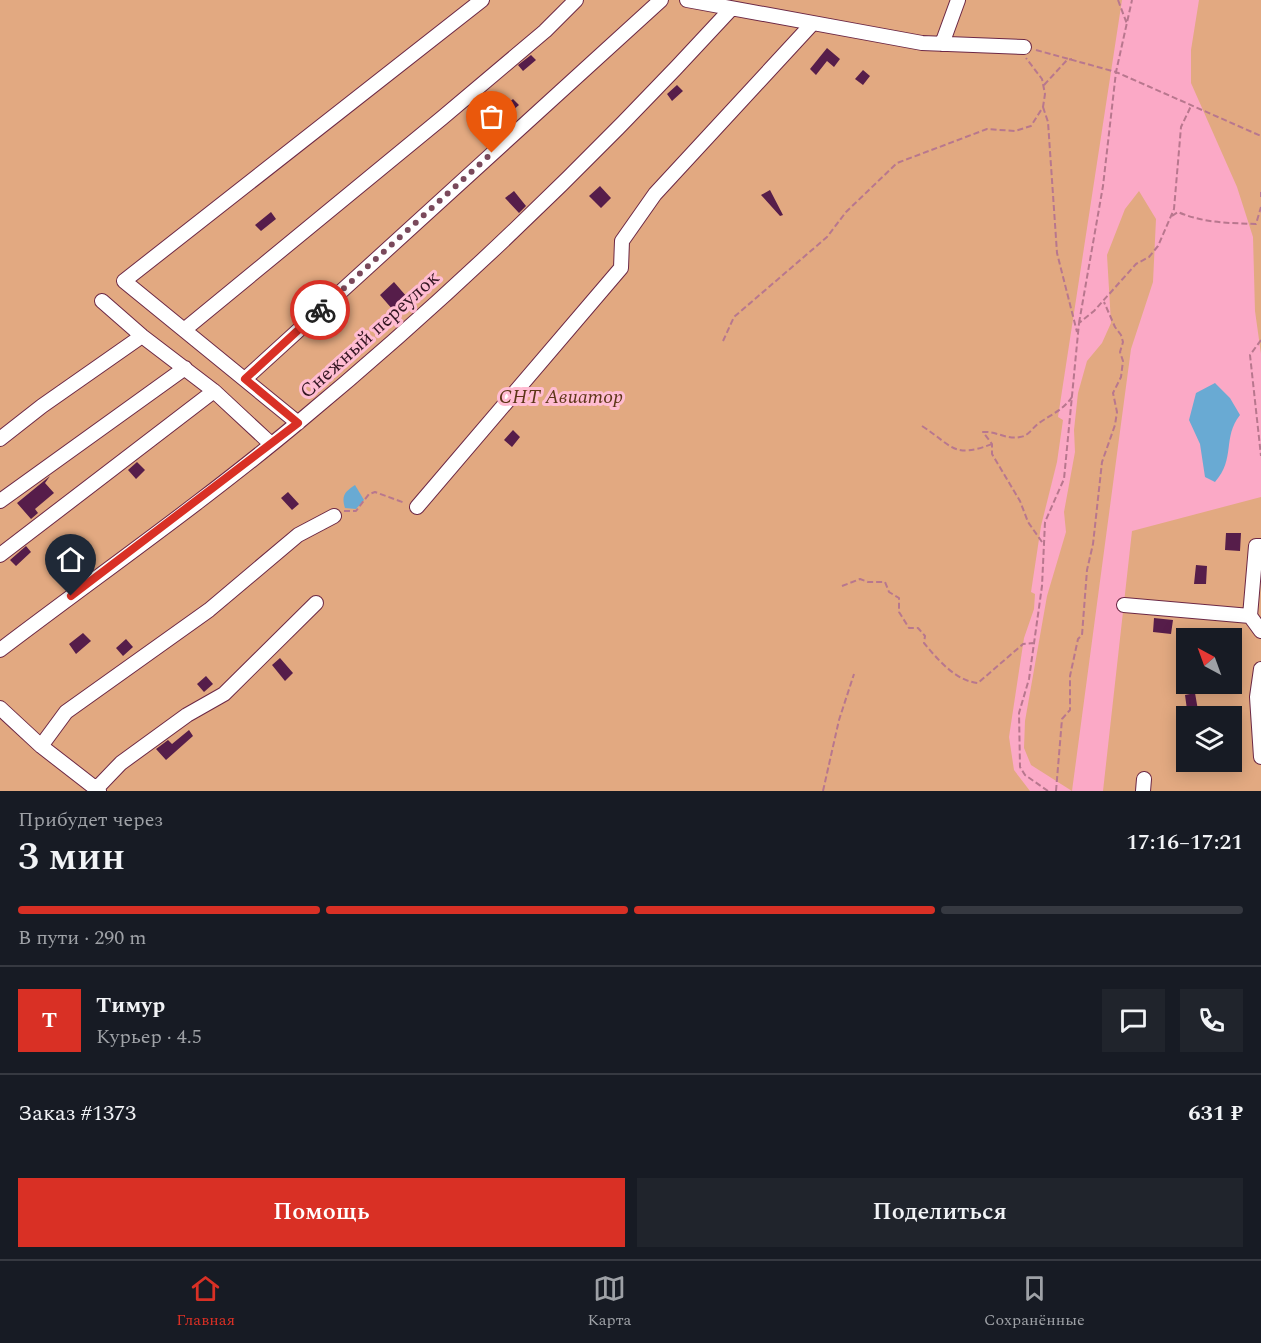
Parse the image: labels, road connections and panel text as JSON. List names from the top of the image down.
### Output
{
  "streets": {
    "street": ["Снежный переулок"]
  },
  "parks": ["СНТ Авиатор"],
  "north": "top left",
  "page": {
    "heading": ["3 мин", "Прибудет через", "17:16–17:21"],
    "panel": [
      "Тимур",
      "Курьер · 4.5",
      "Заказ #1373",
      "631 ₽"
    ],
    "bar": "В пути · 290 m",
    "round": "Т",
    "buttons": ["Помощь", "Поделиться"],
    "tabs": ["Главная", "Карта", "Сохранённые"]
  }
}
